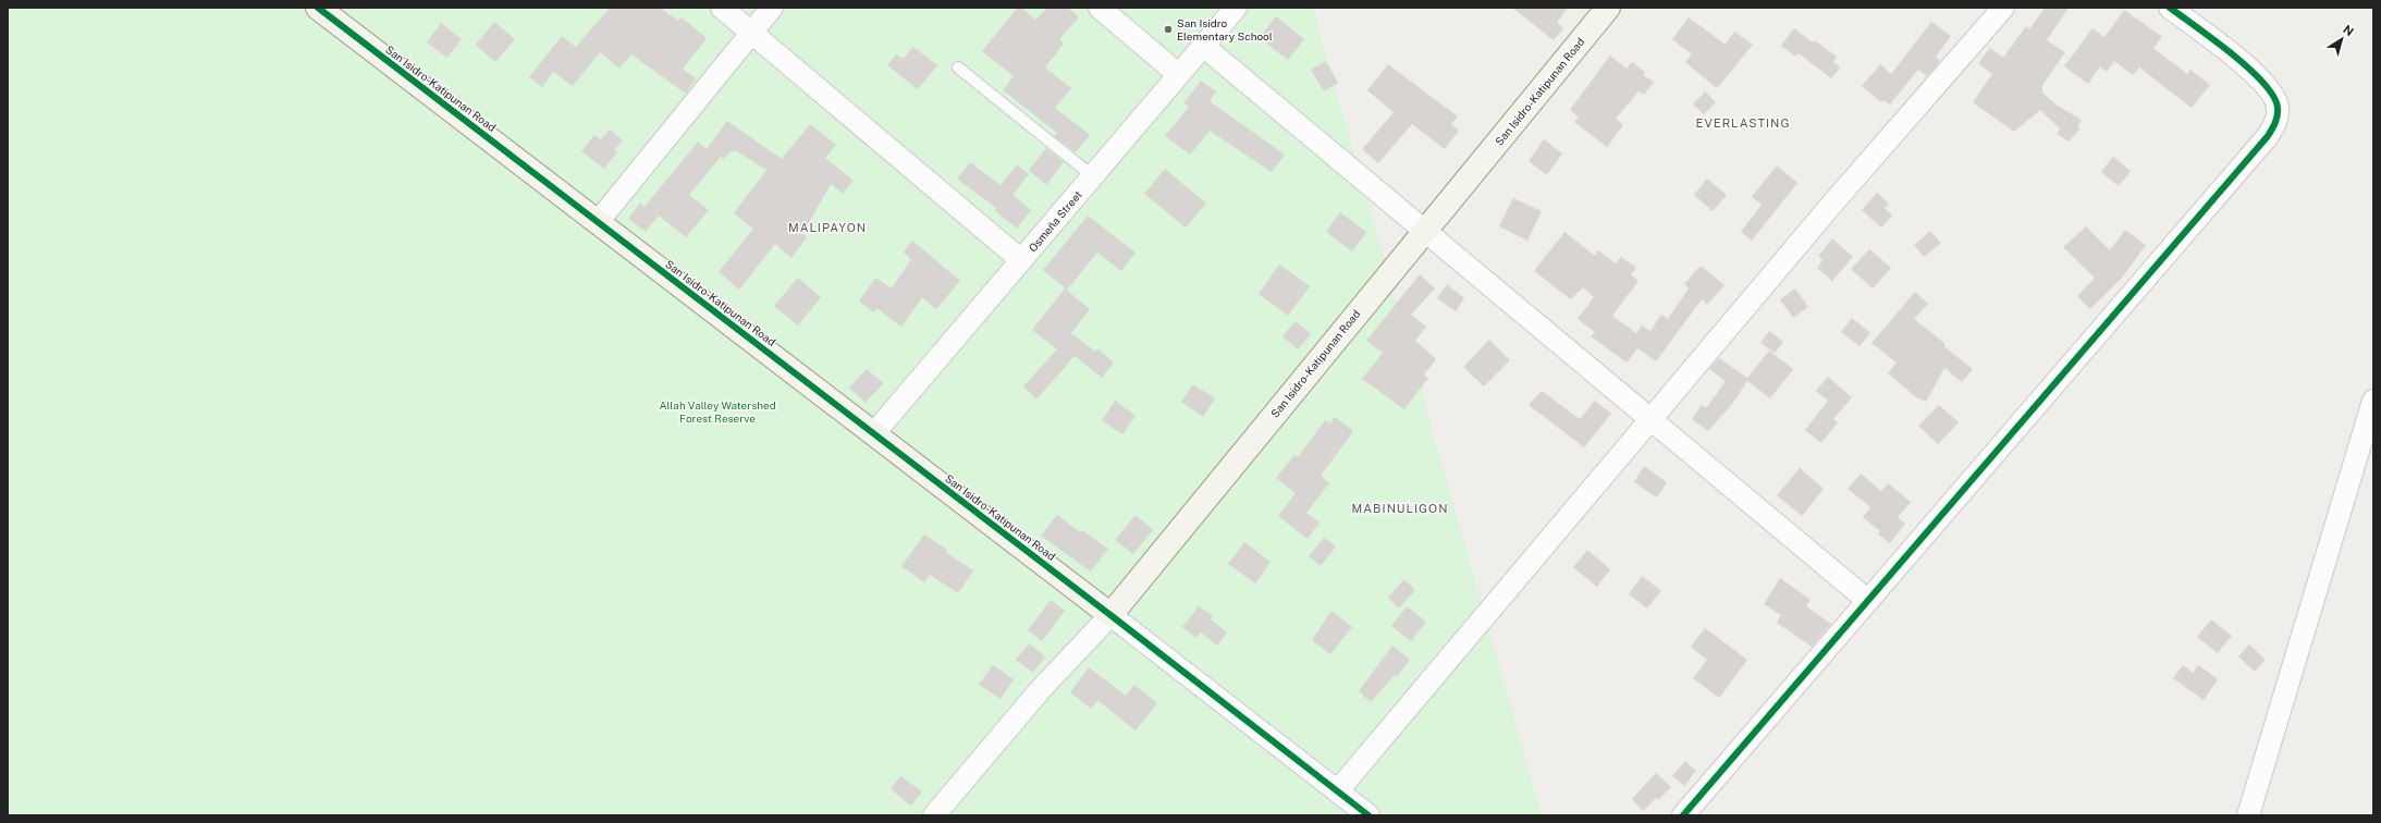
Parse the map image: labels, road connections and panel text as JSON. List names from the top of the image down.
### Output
{
  "streets": {
    "street": ["San Isidro-Katipunan Road", "Osmeña Street"]
  },
  "crossings": [
    ["San Isidro-Katipunan Road", "Osmeña Street"]
  ],
  "districts": ["EVERLASTING", "MALIPAYON", "MABINULIGON"],
  "parks": ["Allah Valley Watershed Forest Reserve"],
  "places": ["San Isidro Elementary School"],
  "north": "top right"
}
